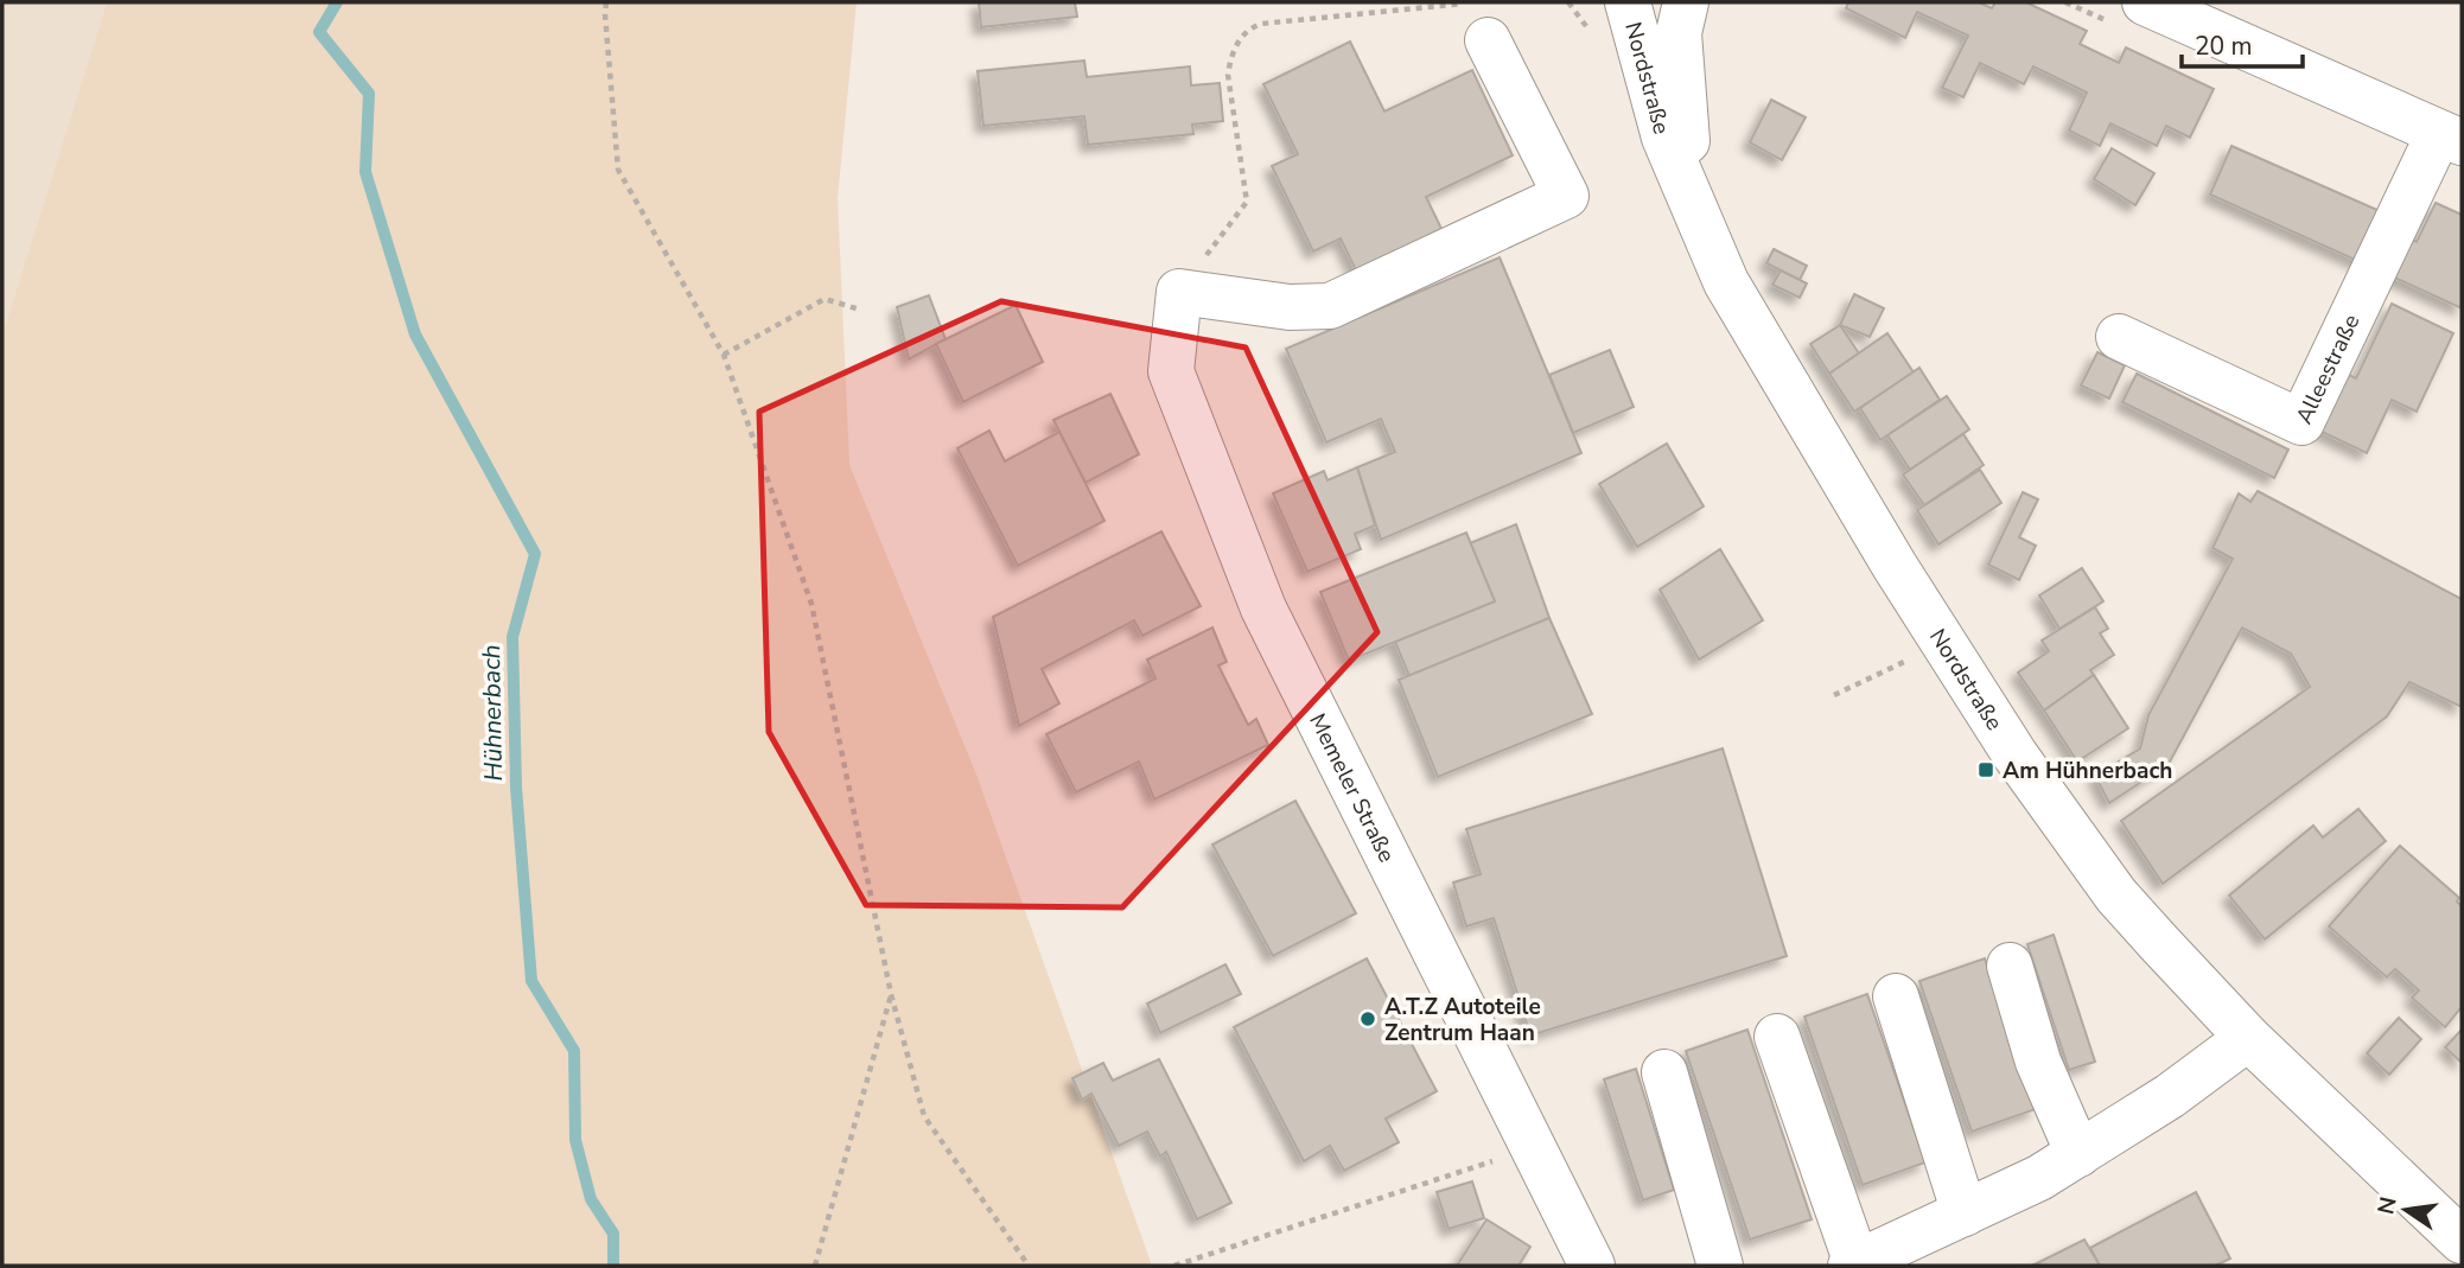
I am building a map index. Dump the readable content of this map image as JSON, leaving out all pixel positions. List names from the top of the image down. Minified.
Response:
{"streets":{"street":["Nordstraße","Alleestraße","Memeler Straße"]},"water":["Hühnerbach"],"places":{"transit":["Am Hühnerbach"],"other":["A.T.Z Autoteile Zentrum Haan"]},"scale_bar":"20 m","north":"left"}
